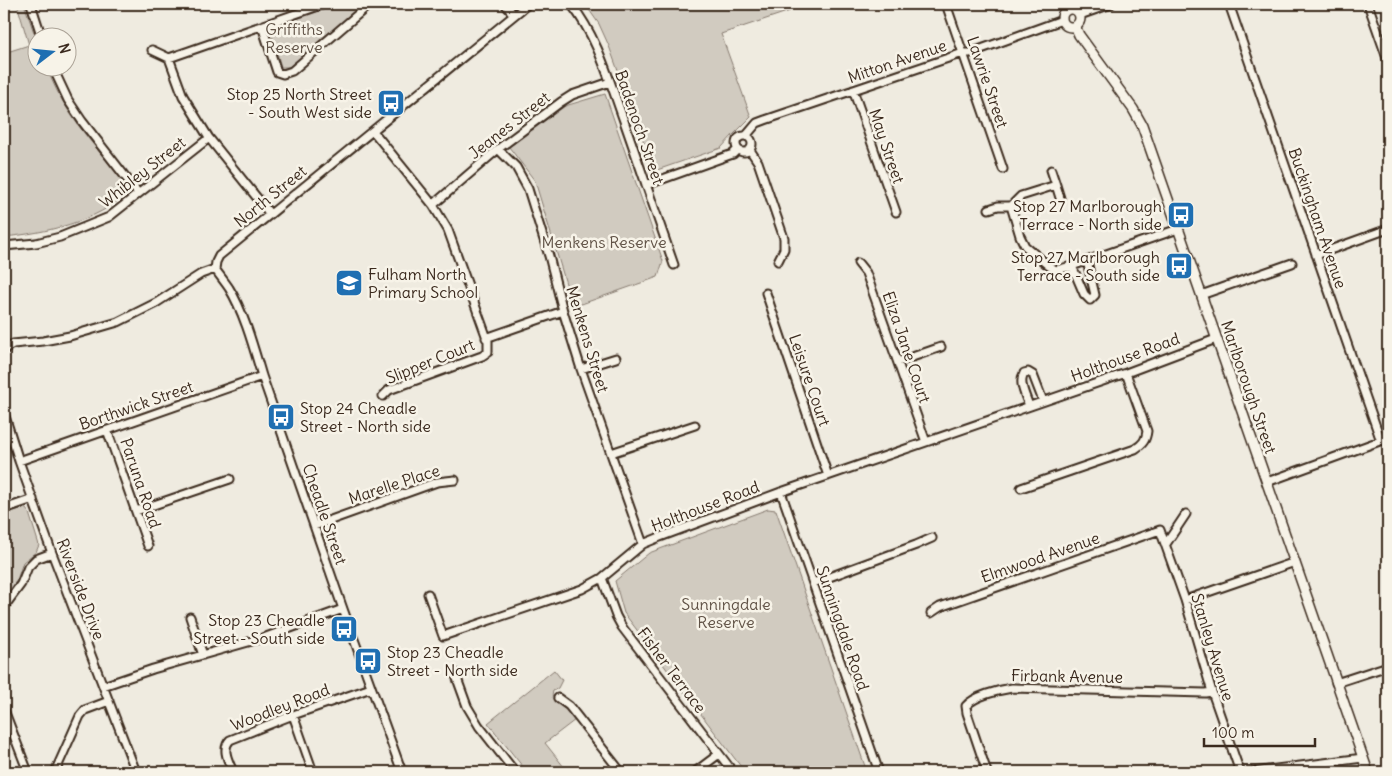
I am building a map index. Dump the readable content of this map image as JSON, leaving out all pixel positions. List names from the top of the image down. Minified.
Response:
{"streets":{"street":["Mitton Avenue","Lawrie Street","Jeanes Street","Badenoch Street","May Street","Whibley Street","North Street","Buckingham Avenue","Menkens Street","Eliza Jane Court","Holthouse Road","Slipper Court","Leisure Court","Marlborough Street","Borthwick Street","Paruna Road","Marelle Place","Cheadle Street","Elmwood Avenue","Riverside Drive","Sunningdale Road","Stanley Avenue","Fisher Terrace","Firbank Avenue","Woodley Road"]},"crossings":[["Mitton Avenue","Lawrie Street"],["Mitton Avenue","May Street"],["Mitton Avenue","Marlborough Street"],["Jeanes Street","Badenoch Street"],["Jeanes Street","Menkens Street"],["North Street","Cheadle Street"],["Menkens Street","Holthouse Road"],["Eliza Jane Court","Holthouse Road"],["Holthouse Road","Leisure Court"],["Holthouse Road","Marlborough Street"],["Holthouse Road","Sunningdale Road"],["Holthouse Road","Fisher Terrace"],["Borthwick Street","Paruna Road"],["Borthwick Street","Cheadle Street"],["Borthwick Street","Riverside Drive"],["Marelle Place","Cheadle Street"],["Cheadle Street","Woodley Road"],["Elmwood Avenue","Stanley Avenue"],["Stanley Avenue","Firbank Avenue"]],"parks":["Griffiths Reserve","Menkens Reserve","Sunningdale Reserve"],"places":{"bus stop":["Stop 25 North Street - South West side","Stop 27 Marlborough Terrace - North side","Stop 27 Marlborough Terrace - South side","Stop 24 Cheadle Street - North side","Stop 23 Cheadle Street - South side","Stop 23 Cheadle Street - North side"],"school or university":["Fulham North Primary School"]},"scale_bar":"100 m","north":"right"}
